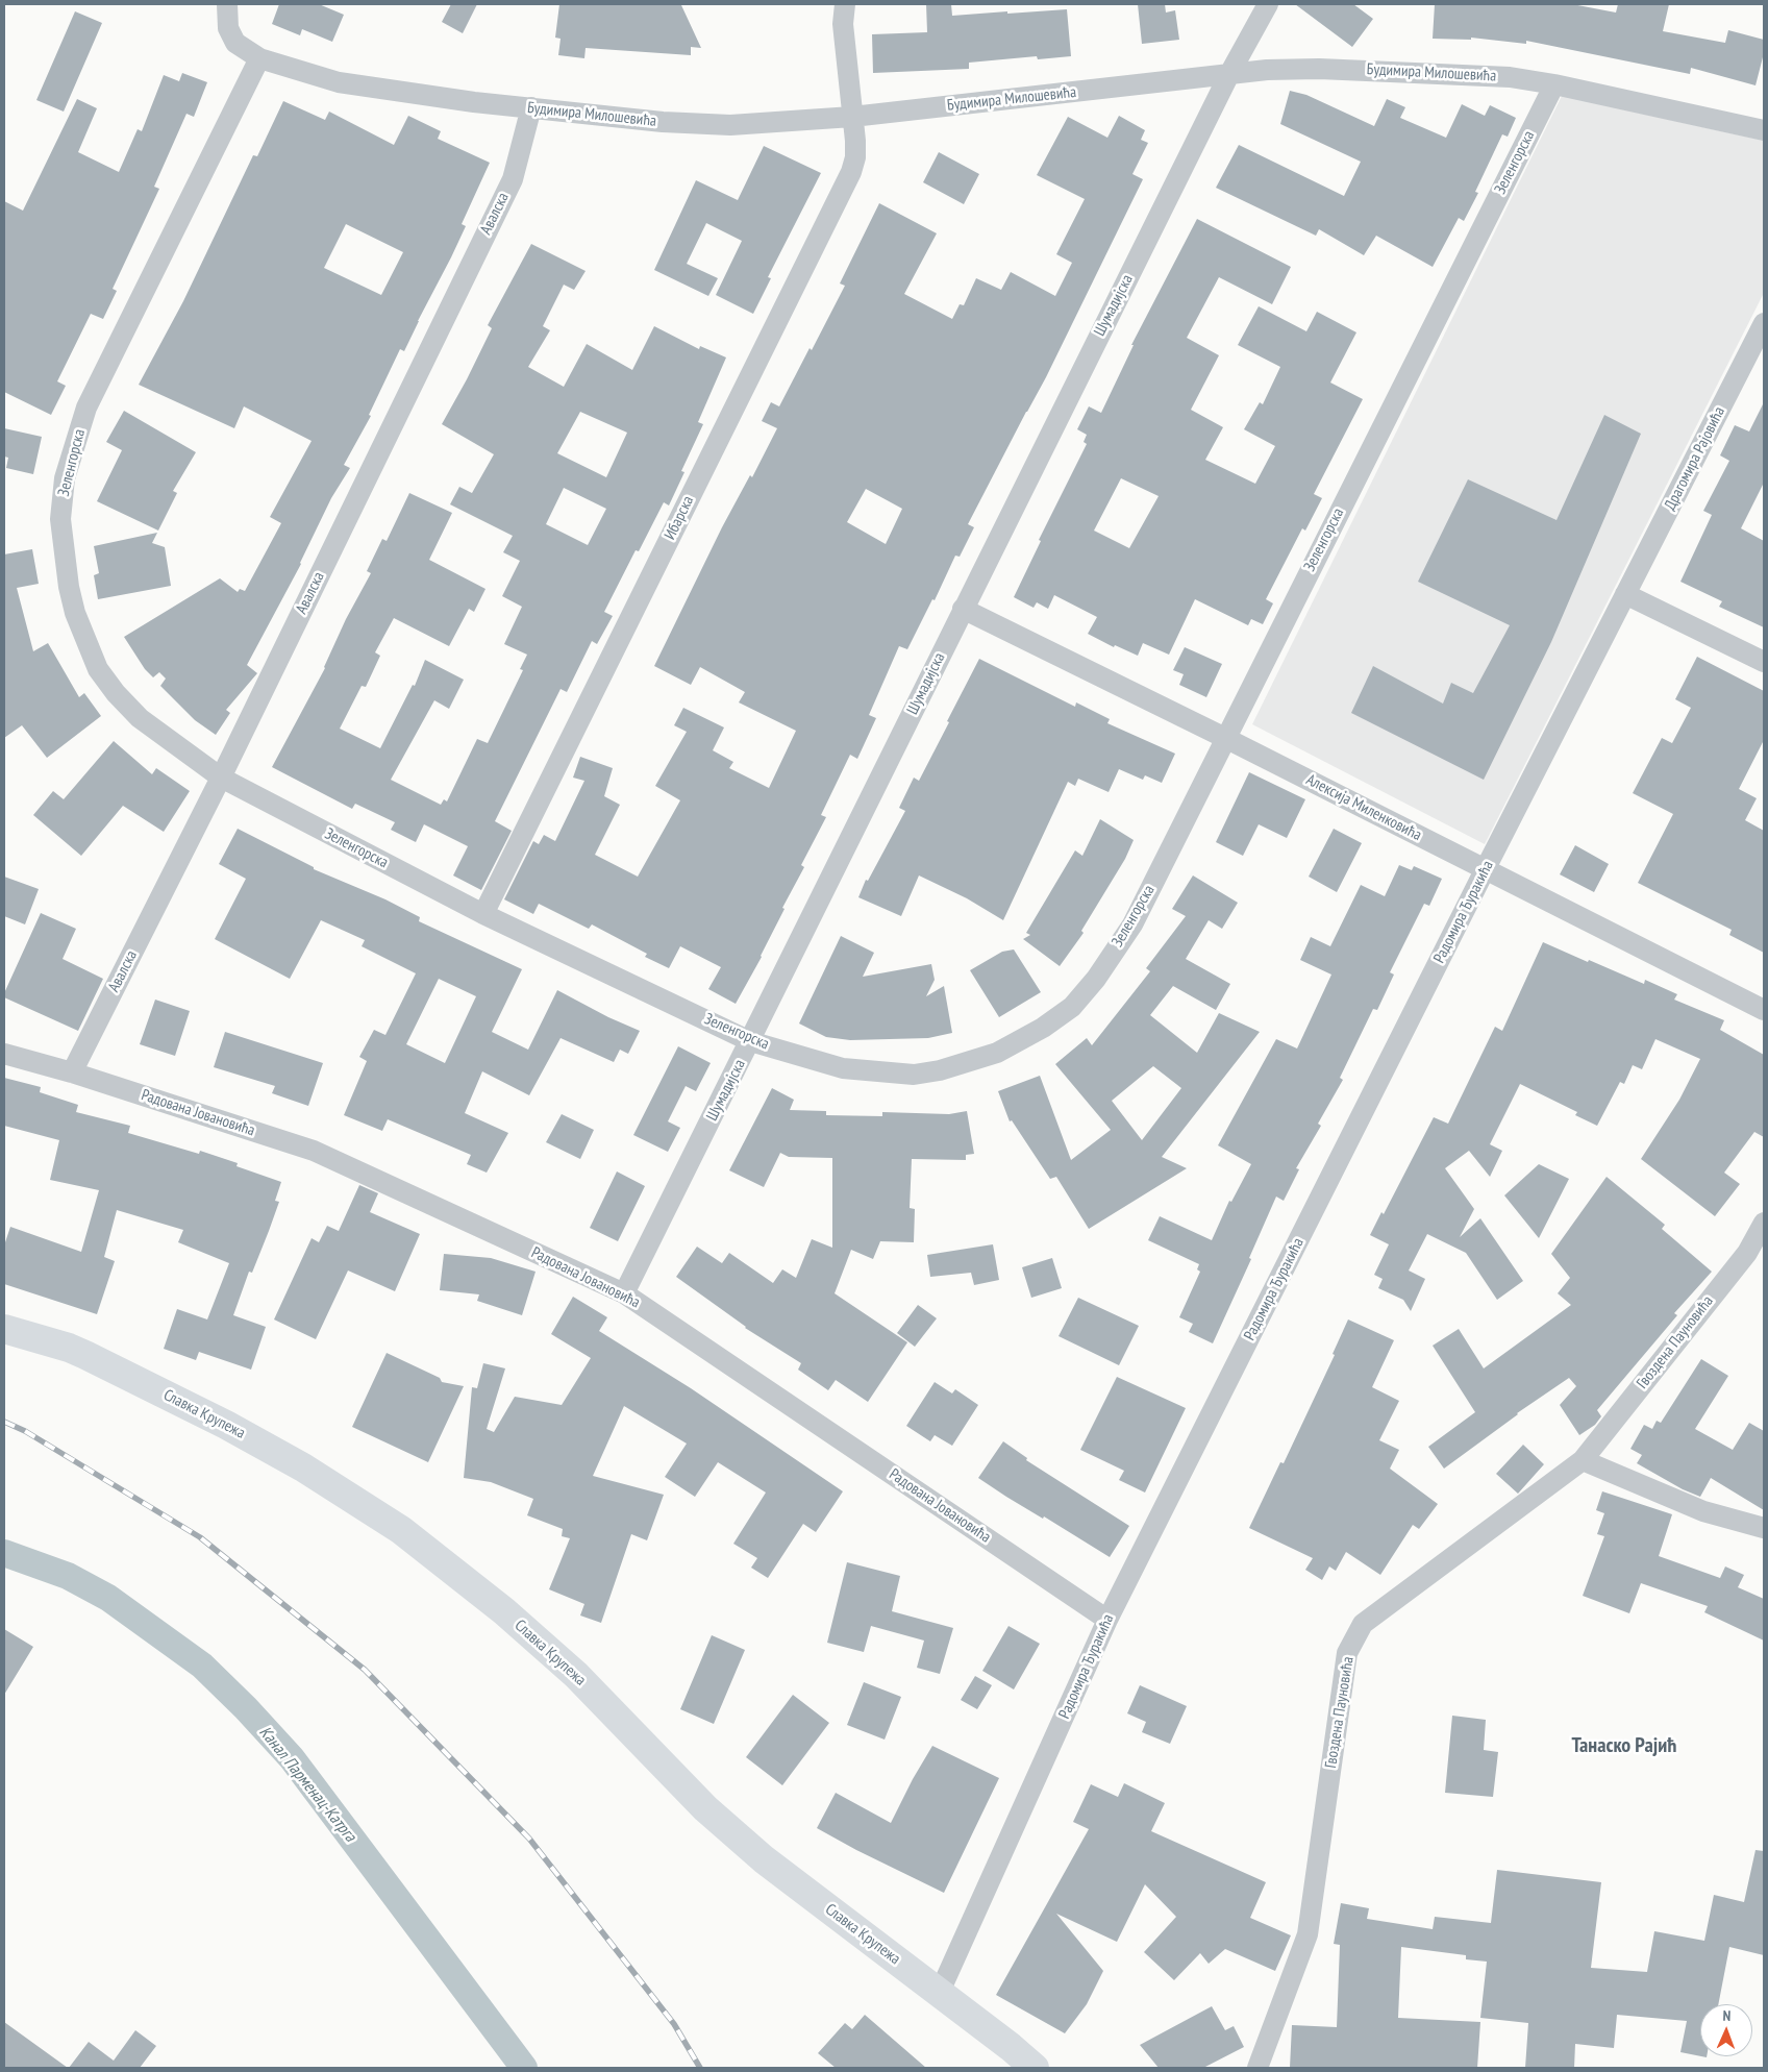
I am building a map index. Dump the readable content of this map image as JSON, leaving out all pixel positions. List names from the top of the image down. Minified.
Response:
{"streets":{"main road":["Славка Крупежа"],"street":["Будимира Милошевића","Зеленгорска","Авалска","Шумадијска","Драгомира Рајовића","Ибарска","Алексија Миленковића","Радомира Ђуракића","Радована Јовановића","Гвоздена Пауновића"]},"crossings":[["Будимира Милошевића","Зеленгорска"],["Будимира Милошевића","Авалска"],["Будимира Милошевића","Шумадијска"],["Будимира Милошевића","Ибарска"],["Зеленгорска","Авалска"],["Зеленгорска","Шумадијска"],["Зеленгорска","Ибарска"],["Зеленгорска","Алексија Миленковића"],["Авалска","Радована Јовановића"],["Шумадијска","Алексија Миленковића"],["Шумадијска","Радована Јовановића"],["Драгомира Рајовића","Радомира Ђуракића"],["Алексија Миленковића","Радомира Ђуракића"],["Радомира Ђуракића","Радована Јовановића"],["Радомира Ђуракића","Славка Крупежа"]],"districts":["Танаско Рајић"],"water":["Канал Парменац-Катрга"],"north":"top"}
